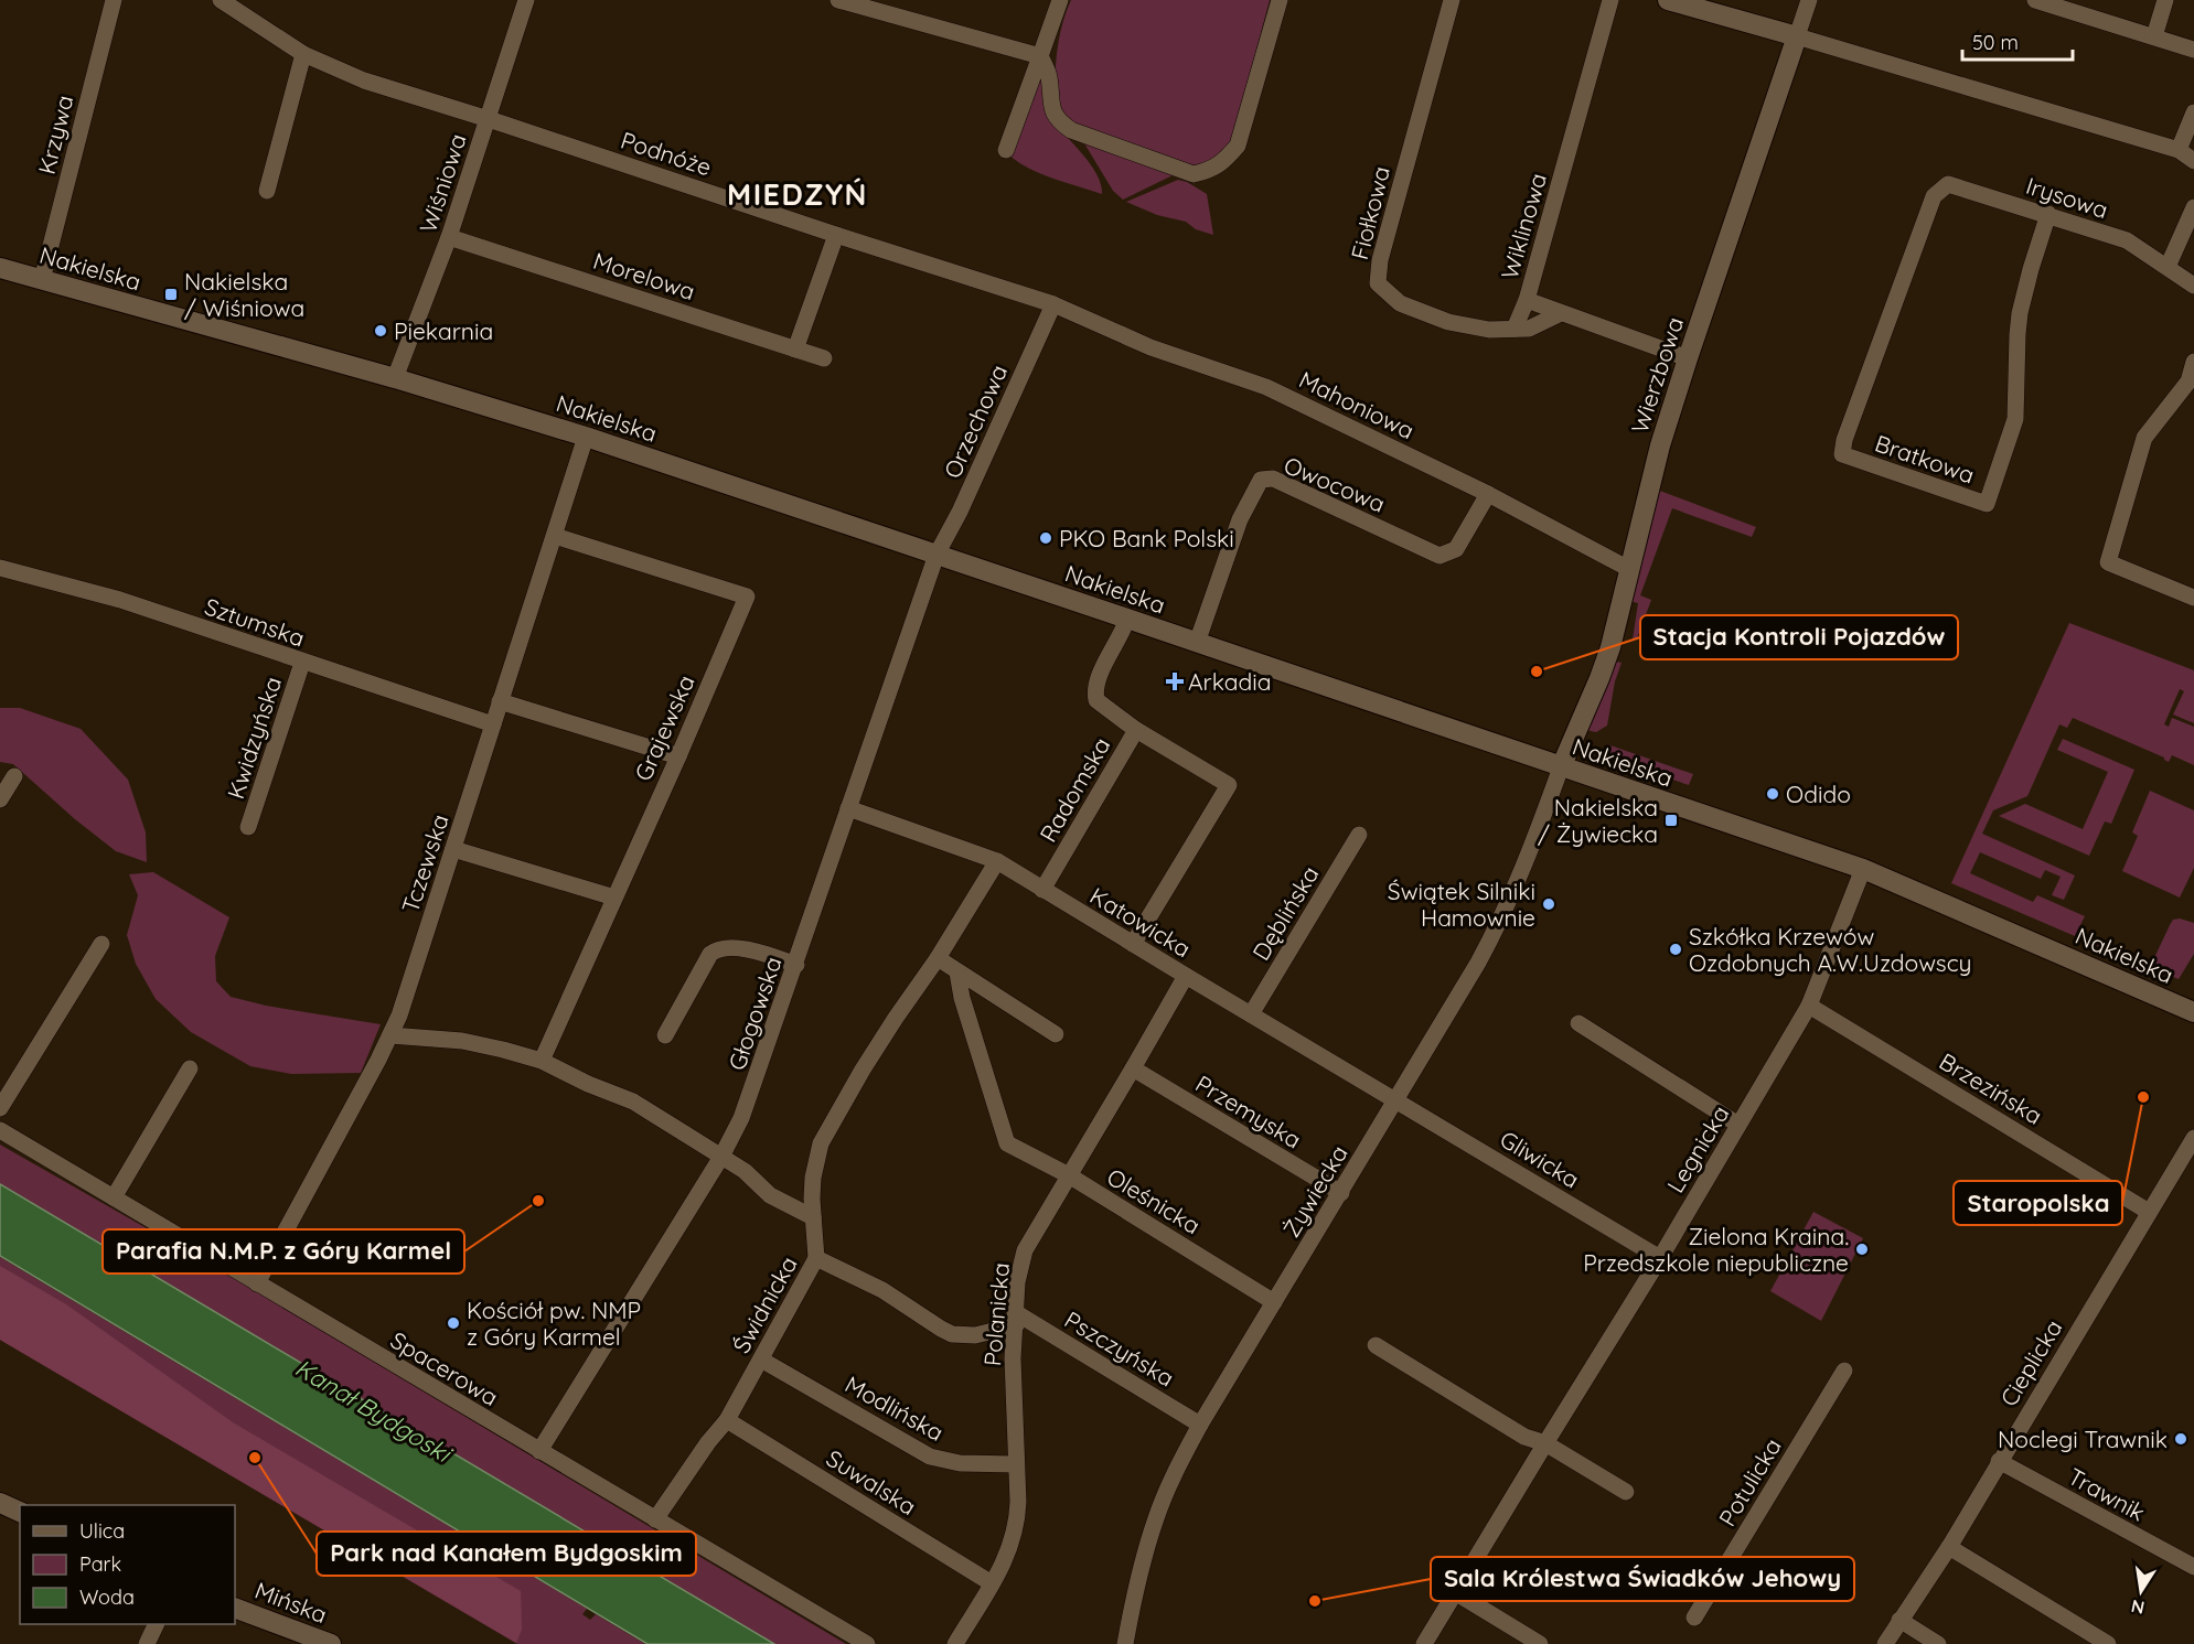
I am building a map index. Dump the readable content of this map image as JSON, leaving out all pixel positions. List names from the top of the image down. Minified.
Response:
{"streets":{"main road":["Nakielska","Wierzbowa","Mińska"],"street":["Krzywa","Podnóże","Wiśniowa","Irysowa","Fiołkowa","Wiklinowa","Morelowa","Mahoniowa","Orzechowa","Bratkowa","Owocowa","Sztumska","Grajewska","Kwidzyńska","Radomska","Tczewska","Dęblińska","Katowicka","Głogowska","Brzezińska","Przemyska","Legnicka","Gliwicka","Żywiecka","Oleśnicka","Świdnicka","Polanicka","Pszczyńska","Cieplicka","Spacerowa","Modlińska","Suwalska","Potulicka","Trawnik"]},"crossings":[["Krzywa","Nakielska"],["Podnóże","Wiśniowa"],["Podnóże","Mahoniowa"],["Podnóże","Orzechowa"],["Wiśniowa","Nakielska"],["Wiśniowa","Morelowa"],["Irysowa","Bratkowa"],["Fiołkowa","Wiklinowa"],["Wiklinowa","Wierzbowa"],["Nakielska","Wierzbowa"],["Nakielska","Orzechowa"],["Nakielska","Owocowa"],["Nakielska","Radomska"],["Nakielska","Tczewska"],["Nakielska","Głogowska"],["Nakielska","Legnicka"],["Nakielska","Żywiecka"],["Wierzbowa","Mahoniowa"],["Wierzbowa","Żywiecka"],["Mahoniowa","Orzechowa"],["Mahoniowa","Owocowa"],["Orzechowa","Głogowska"],["Sztumska","Kwidzyńska"],["Sztumska","Tczewska"],["Grajewska","Tczewska"],["Radomska","Katowicka"],["Tczewska","Spacerowa"],["Dęblińska","Katowicka"],["Katowicka","Głogowska"],["Katowicka","Gliwicka"],["Katowicka","Żywiecka"],["Katowicka","Świdnicka"],["Katowicka","Polanicka"],["Głogowska","Spacerowa"],["Brzezińska","Legnicka"],["Brzezińska","Cieplicka"],["Przemyska","Żywiecka"],["Przemyska","Polanicka"],["Legnicka","Gliwicka"],["Gliwicka","Żywiecka"],["Żywiecka","Oleśnicka"],["Żywiecka","Pszczyńska"],["Oleśnicka","Polanicka"],["Świdnicka","Spacerowa"],["Świdnicka","Modlińska"],["Świdnicka","Suwalska"],["Polanicka","Pszczyńska"],["Polanicka","Modlińska"],["Polanicka","Suwalska"],["Cieplicka","Trawnik"]],"districts":["MIEDZYŃ"],"water":["Kanał Bydgoski"],"places":{"transit":["Nakielska / Wiśniowa","Nakielska / Żywiecka"],"other":["Piekarnia","PKO Bank Polski","Stacja Kontroli Pojazdów","Odido","Świątek Silniki Hamownie","Szkółka Krzewów Ozdobnych A.W.Uzdowscy","Staropolska","Parafia N.M.P. z Góry Karmel","Zielona Kraina. Przedszkole niepubliczne","Kościół pw. NMP z Góry Karmel","Noclegi Trawnik","Park nad Kanałem Bydgoskim","Sala Królestwa Świadków Jehowy"],"health":["Arkadia"]},"legend":["Ulica","Park","Woda"],"scale_bar":"50 m","north":"bottom"}
